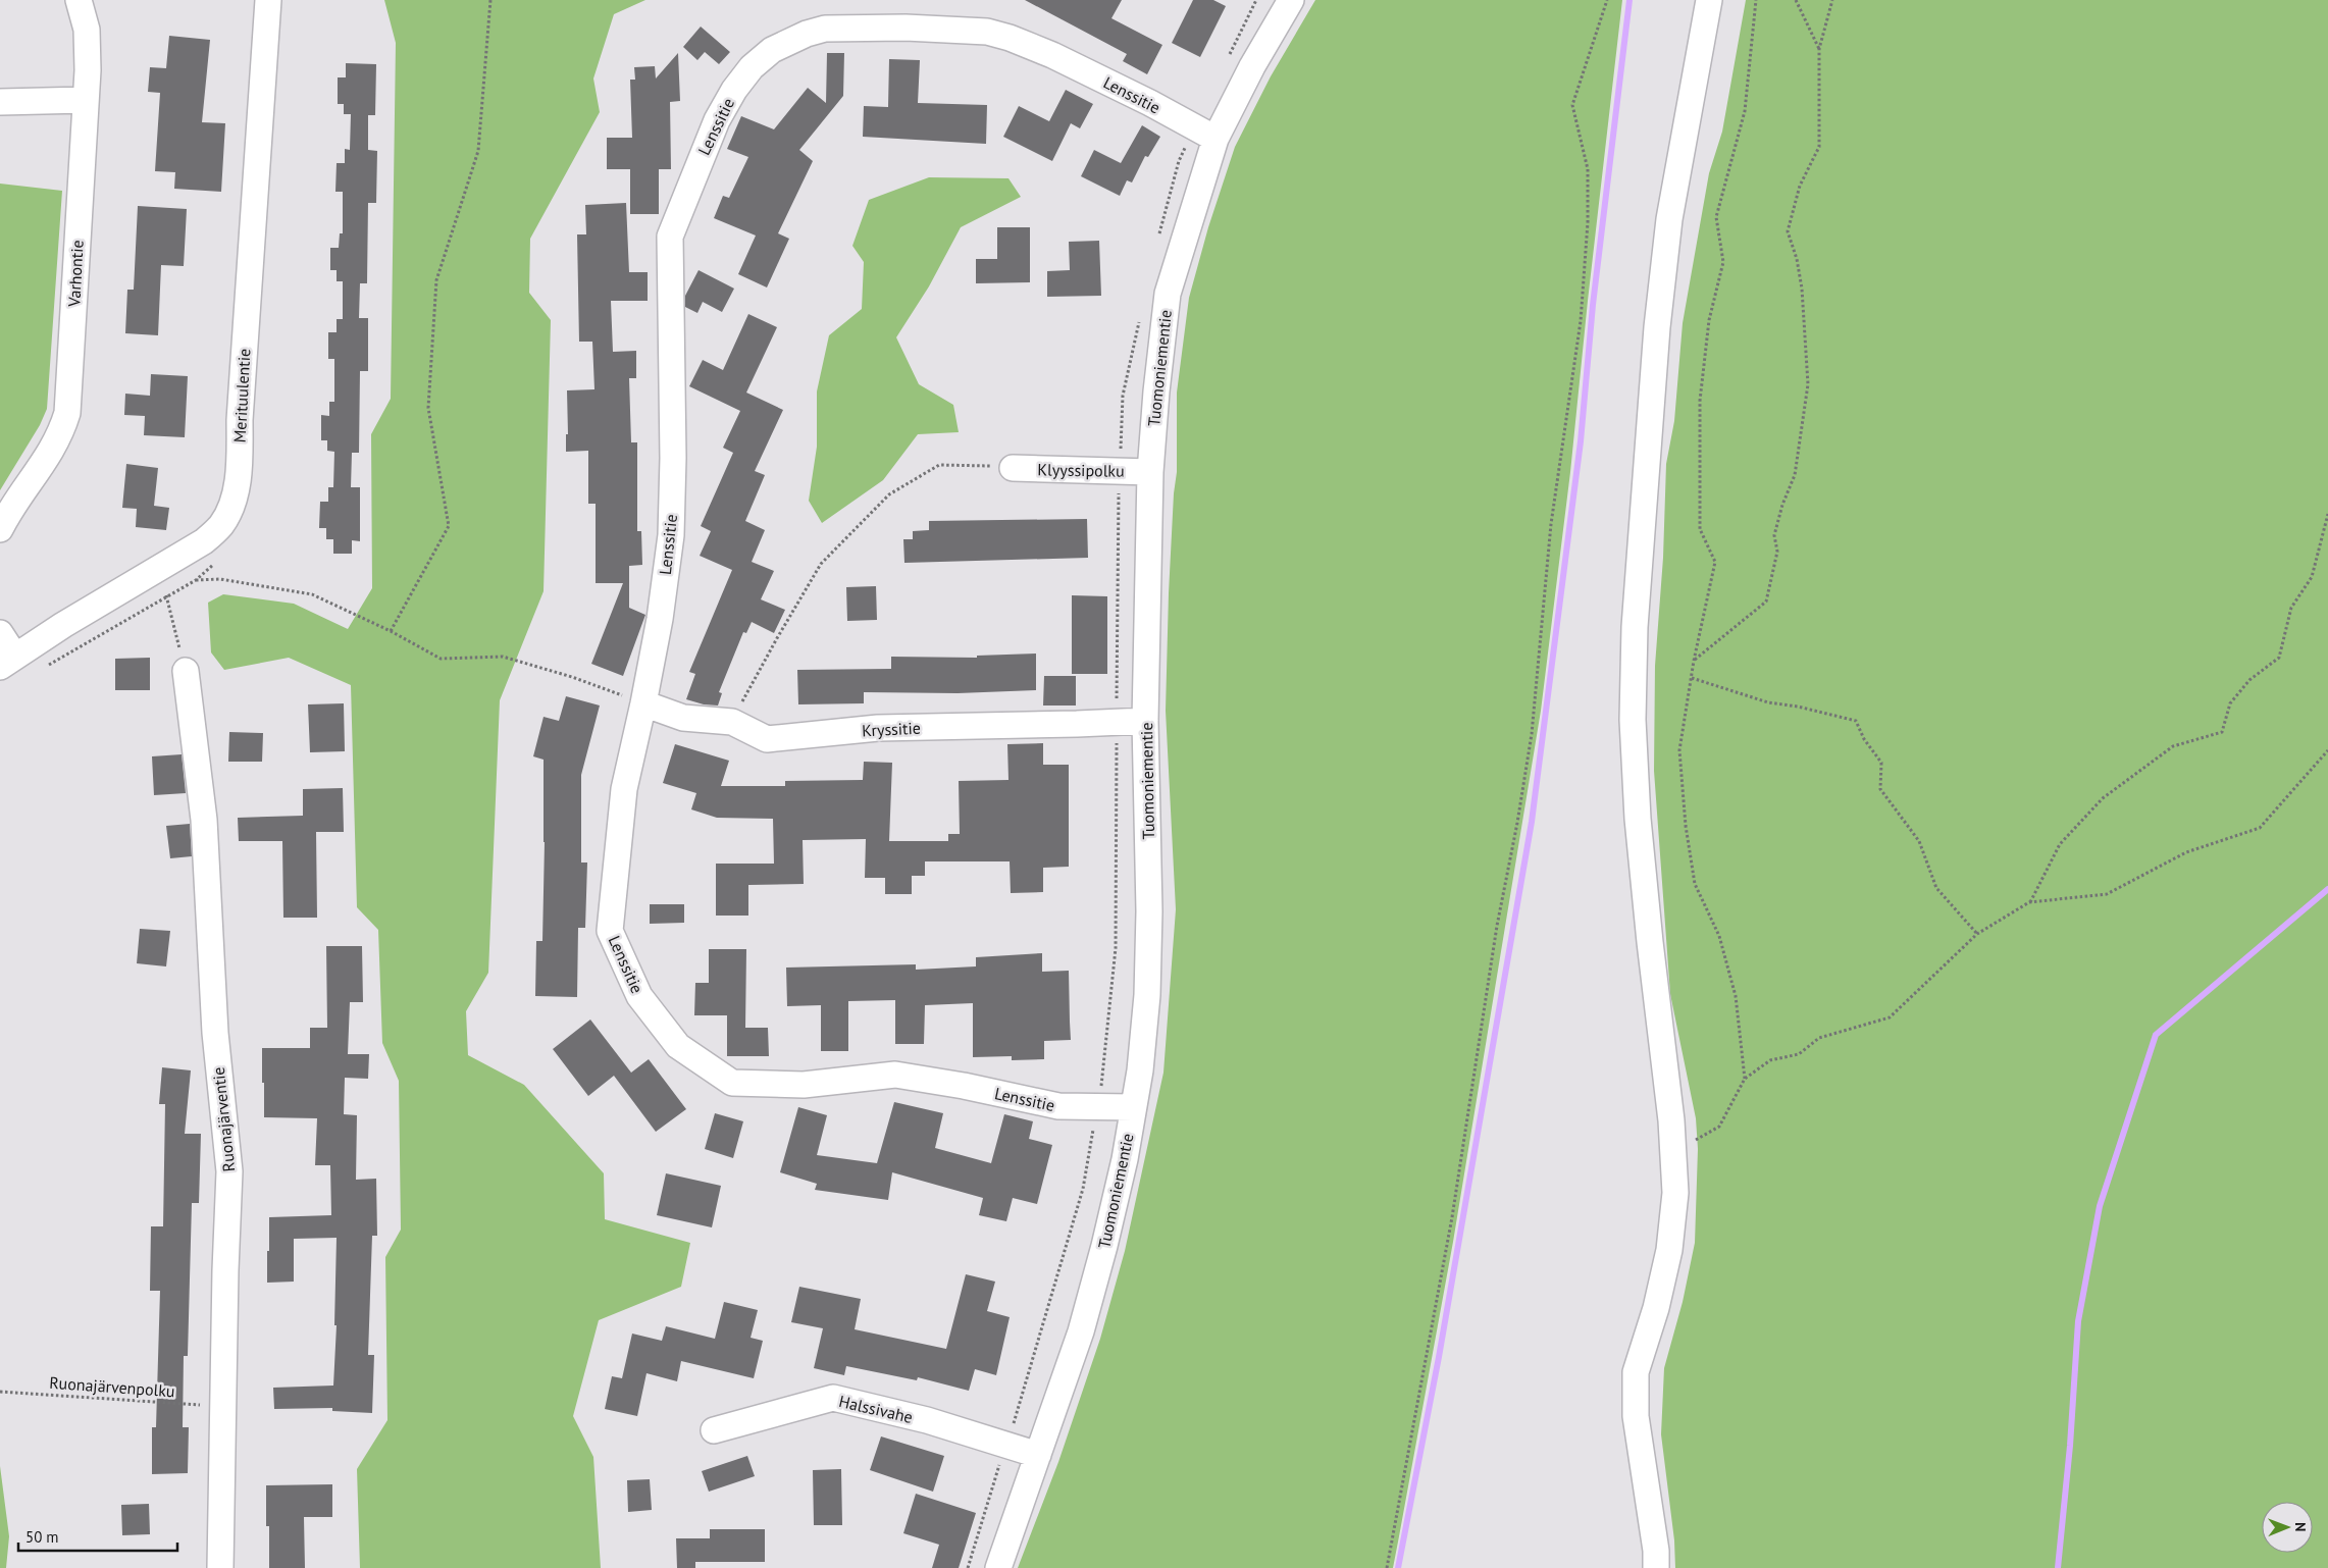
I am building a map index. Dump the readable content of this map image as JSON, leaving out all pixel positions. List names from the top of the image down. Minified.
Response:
{"streets":{"street":["Lenssitie","Varhontie","Tuomoniementie","Merituulentie","Klyyssipolku","Kryssitie","Ruonajärventie","Halssivahe"],"path":["Ruonajärvenpolku"]},"crossings":[["Lenssitie","Tuomoniementie"],["Lenssitie","Kryssitie"],["Tuomoniementie","Klyyssipolku"],["Tuomoniementie","Kryssitie"],["Tuomoniementie","Halssivahe"],["Ruonajärventie","Ruonajärvenpolku"]],"scale_bar":"50 m","north":"right"}
